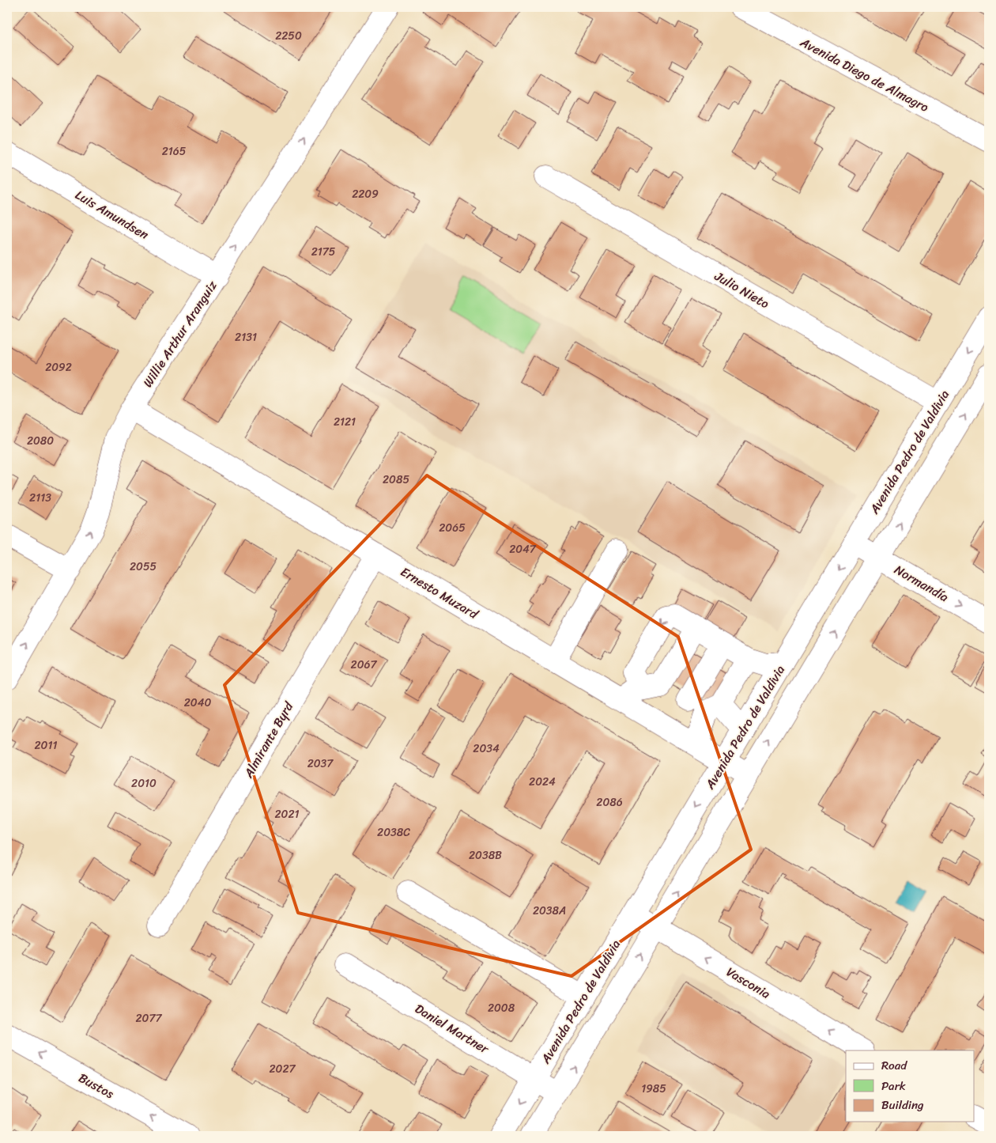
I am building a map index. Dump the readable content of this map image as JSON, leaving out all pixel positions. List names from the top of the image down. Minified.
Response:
{"streets":{"street":["Avenida Diego de Almagro","Luis Amundsen","Julio Nieto","Willie Arthur Aranguiz","Avenida Pedro de Valdivia","Normandía","Ernesto Muzard","Almirante Byrd","Vasconia","Daniel Martner","Bustos"]},"crossings":[["Luis Amundsen","Willie Arthur Aranguiz"],["Julio Nieto","Avenida Pedro de Valdivia"],["Willie Arthur Aranguiz","Ernesto Muzard"],["Avenida Pedro de Valdivia","Normandía"],["Avenida Pedro de Valdivia","Ernesto Muzard"],["Avenida Pedro de Valdivia","Vasconia"],["Avenida Pedro de Valdivia","Daniel Martner"],["Ernesto Muzard","Almirante Byrd"]],"one_way":["Willie Arthur Aranguiz","Normandía","Vasconia","Bustos"],"house_numbers":["2250","2165","2209","2175","2131","2092","2121","2080","2085","2113","2065","2047","2055","2067","2040","2011","2034","2037","2024","2010","2086","2021","2038C","2038B","2038A","2008","2077","2027","1985"],"legend":["Road","Park","Building"]}
